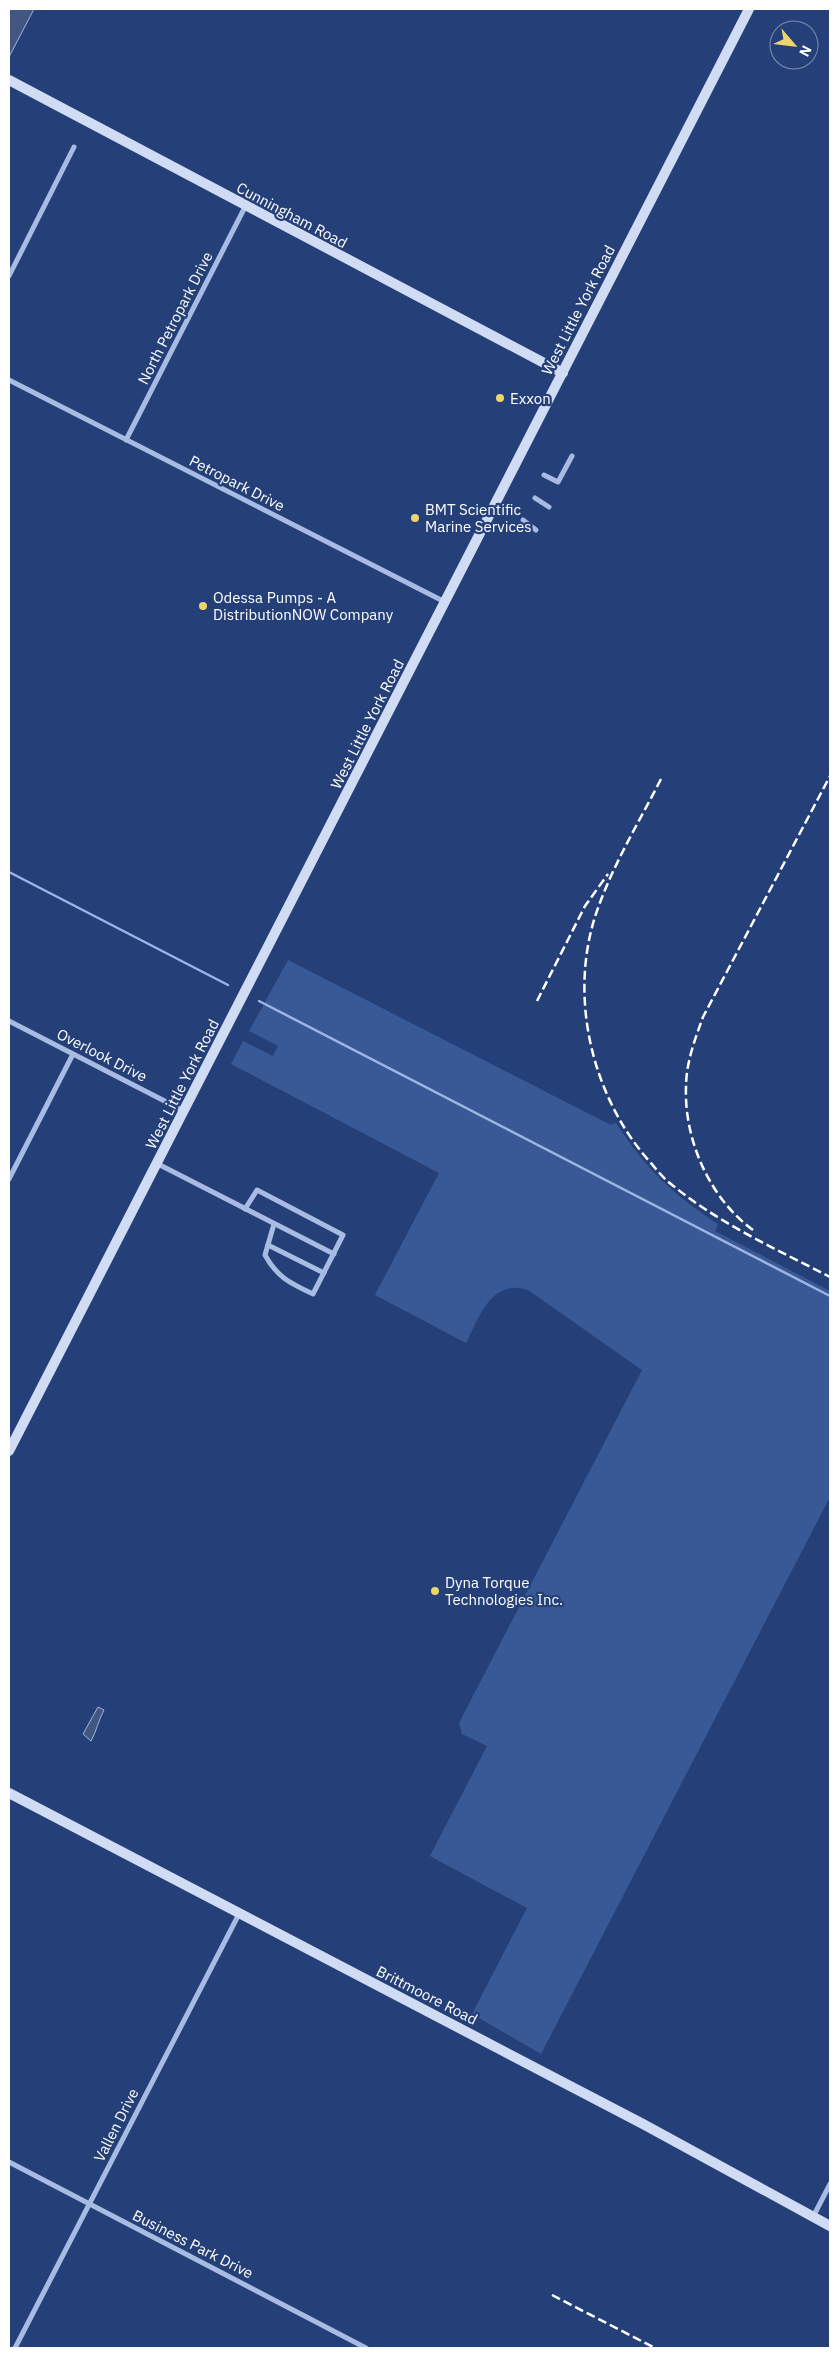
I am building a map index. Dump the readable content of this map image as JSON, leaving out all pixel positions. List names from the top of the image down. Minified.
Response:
{"streets":{"main road":["Cunningham Road","West Little York Road","Brittmoore Road"],"street":["North Petropark Drive","Petropark Drive","Overlook Drive","Vallen Drive","Business Park Drive"]},"crossings":[["Cunningham Road","West Little York Road"],["Cunningham Road","North Petropark Drive"],["West Little York Road","Petropark Drive"],["West Little York Road","Overlook Drive"],["North Petropark Drive","Petropark Drive"],["Brittmoore Road","Vallen Drive"],["Vallen Drive","Business Park Drive"]],"places":["Exxon","BMT Scientific Marine Services","Odessa Pumps - A DistributionNOW Company","Dyna Torque Technologies Inc."],"north":"bottom right"}
